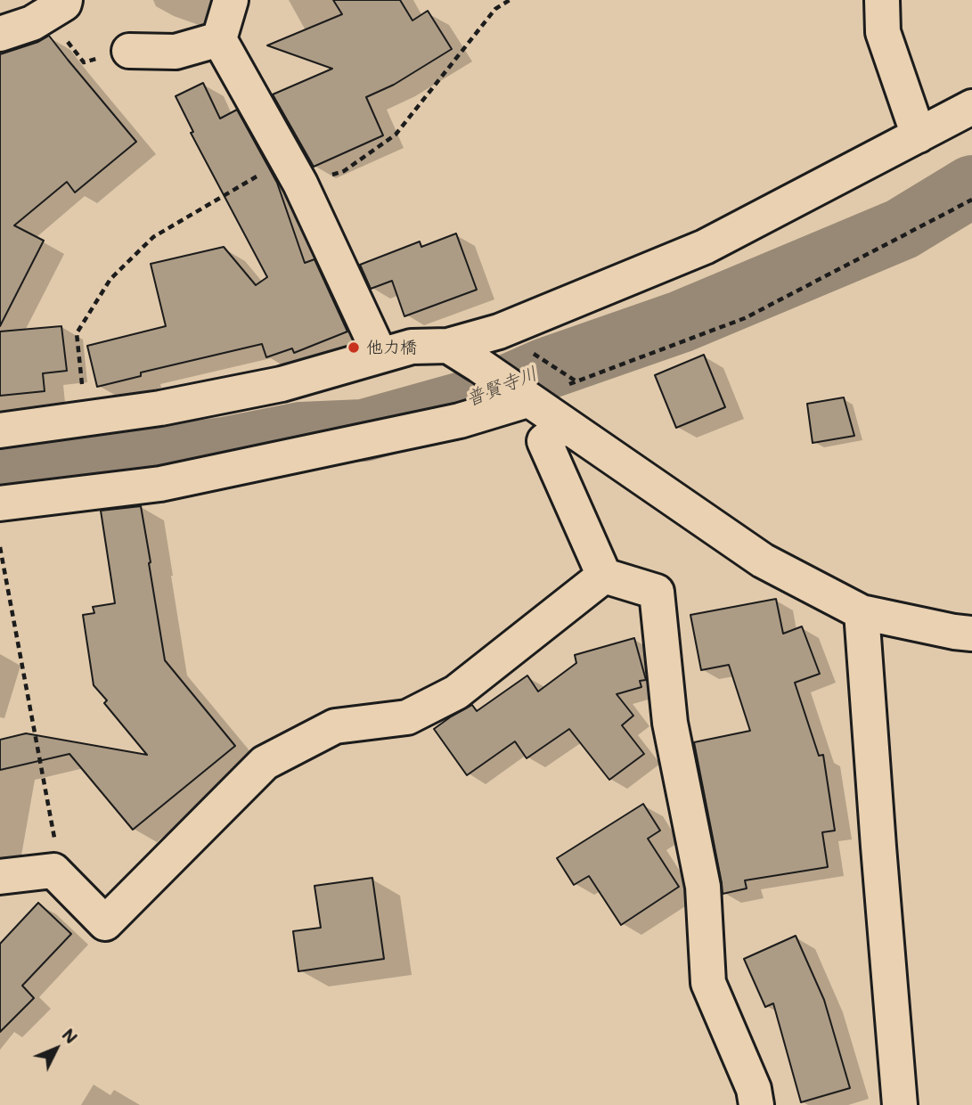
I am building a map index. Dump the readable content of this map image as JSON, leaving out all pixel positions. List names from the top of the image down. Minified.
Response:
{"water":["普賢寺川"],"places":["他力橋"],"north":"top right"}
